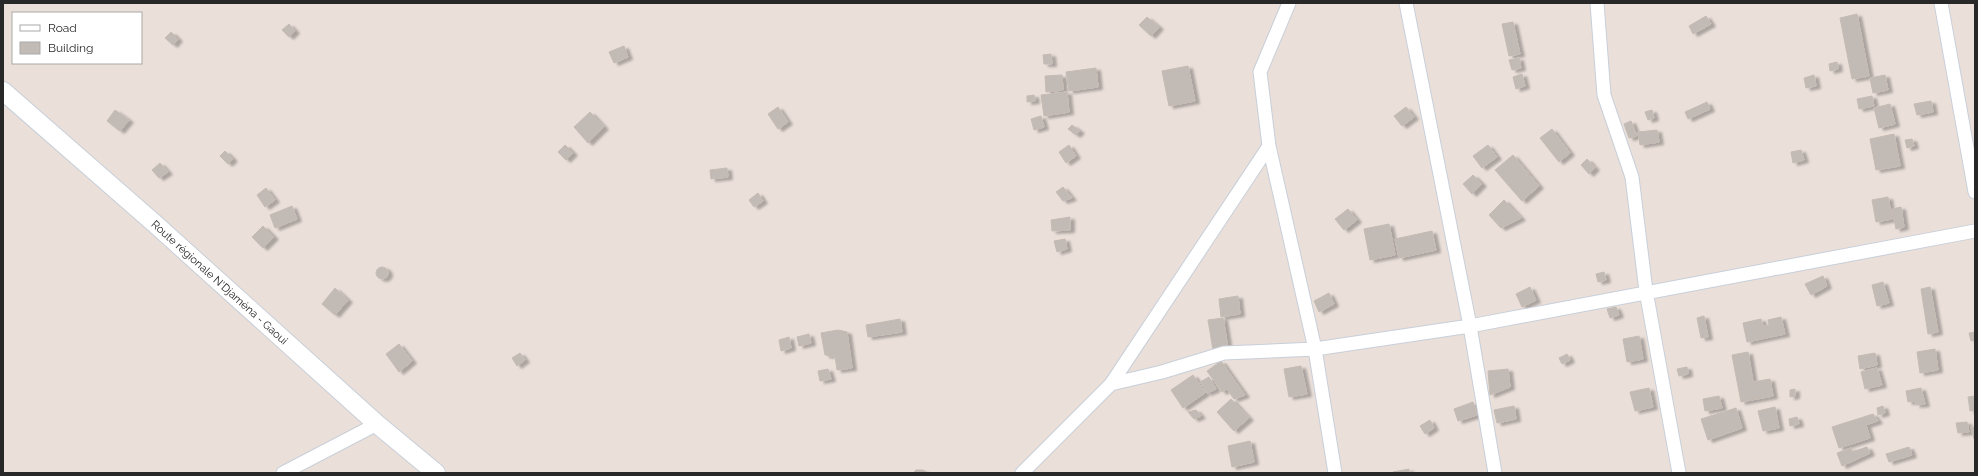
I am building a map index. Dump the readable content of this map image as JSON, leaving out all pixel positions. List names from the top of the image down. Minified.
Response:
{"streets":{"street":["Route régionale N'Djaména - Gaoui"]},"legend":["Road","Building"]}
